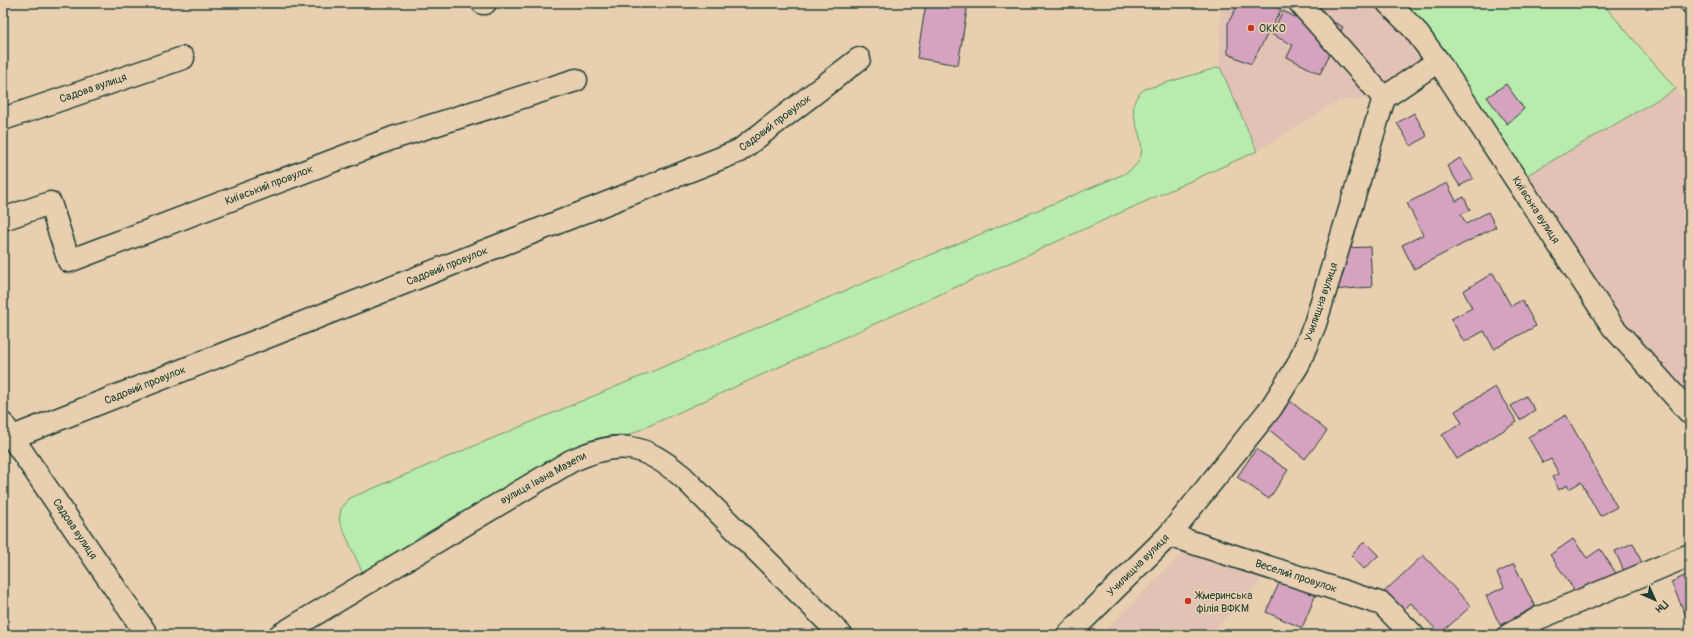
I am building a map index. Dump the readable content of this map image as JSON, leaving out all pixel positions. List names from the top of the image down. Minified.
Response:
{"streets":{"street":["Садова вулиця","Садовий провулок","Київський провулок","Київська вулиця","Училищна вулиця","вулиця Івана Мазепи","Веселий провулок"]},"crossings":[["Садова вулиця","Садовий провулок"],["Училищна вулиця","Веселий провулок"]],"places":["ОККО","Жмеринська філія ВФКМ"],"north":"bottom right"}
